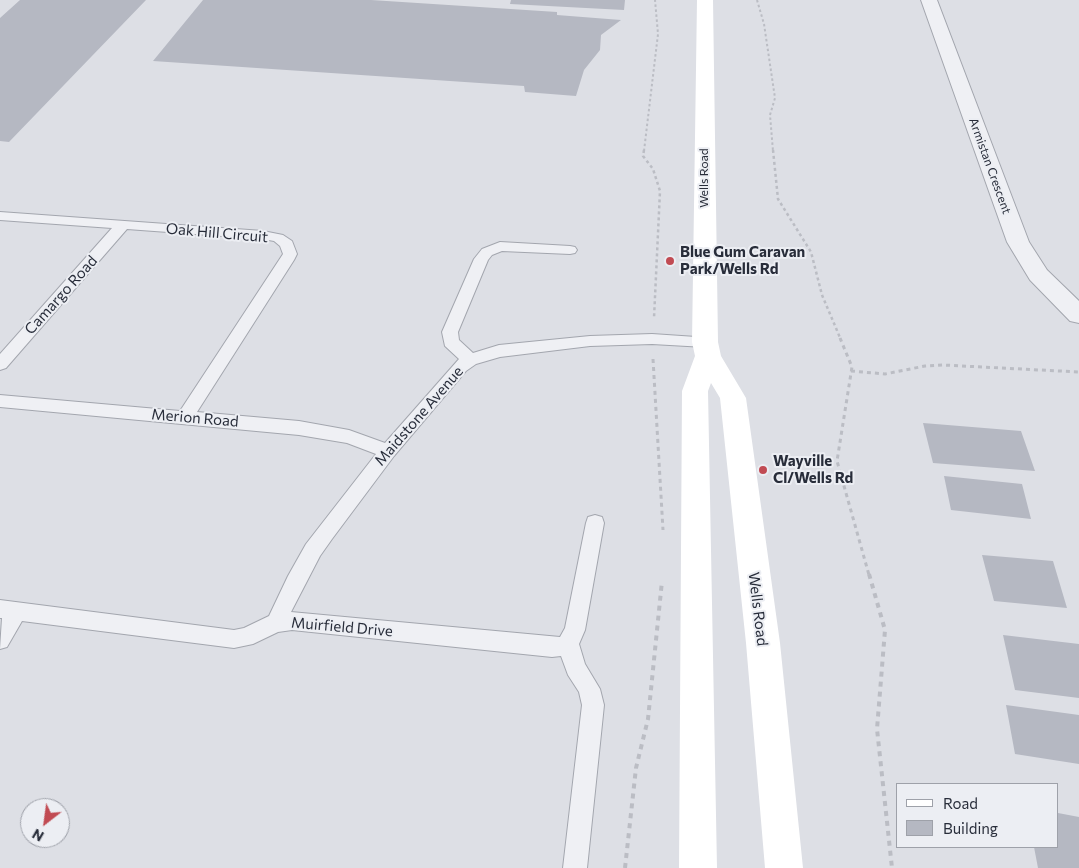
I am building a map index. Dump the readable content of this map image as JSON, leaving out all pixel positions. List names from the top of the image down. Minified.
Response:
{"streets":{"main road":["Wells Road"],"street":["Armistan Crescent"],"lane":["Oak Hill Circuit","Camargo Road","Maidstone Avenue","Merion Road","Muirfield Drive"]},"crossings":[["Wells Road","Maidstone Avenue"],["Oak Hill Circuit","Camargo Road"],["Oak Hill Circuit","Merion Road"],["Maidstone Avenue","Merion Road"],["Maidstone Avenue","Muirfield Drive"]],"places":["Blue Gum Caravan Park/Wells Rd","Wayville Cl/Wells Rd"],"legend":["Road","Building"],"north":"bottom left"}
